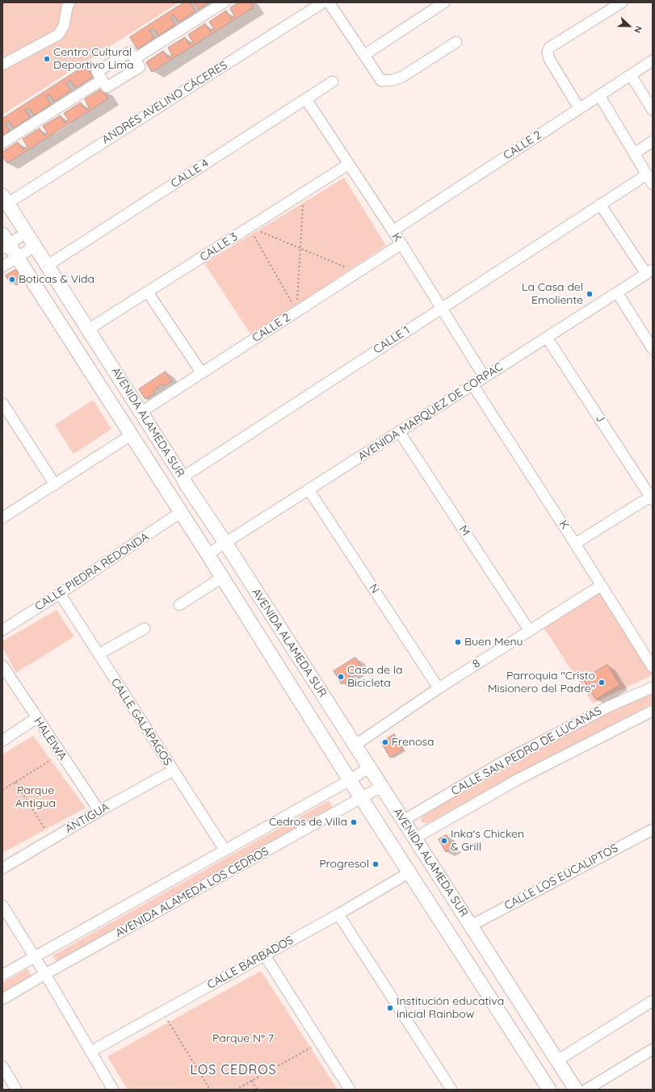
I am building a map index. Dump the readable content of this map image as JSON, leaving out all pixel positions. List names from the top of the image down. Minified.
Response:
{"streets":{"main road":["AVENIDA ALAMEDA SUR"],"street":["ANDRÉS AVELINO CÁCERES","CALLE 2","CALLE 4","K","CALLE 3","CALLE 1","AVENIDA MARQUEZ DE CORPAC","J","M","CALLE PIEDRA REDONDA","N","8","CALLE GALÁPAGOS","HALEIWA","CALLE SAN PEDRO DE LUCANAS","ANTIGUA","CALLE LOS EUCALIPTOS","AVENIDA ALAMEDA LOS CEDROS","CALLE BARBADOS"]},"crossings":[["ANDRÉS AVELINO CÁCERES","AVENIDA ALAMEDA SUR"],["CALLE 2","K"],["CALLE 2","AVENIDA ALAMEDA SUR"],["CALLE 4","K"],["CALLE 4","AVENIDA ALAMEDA SUR"],["K","CALLE 3"],["K","CALLE 1"],["K","AVENIDA MARQUEZ DE CORPAC"],["K","8"],["CALLE 3","AVENIDA ALAMEDA SUR"],["CALLE 1","AVENIDA ALAMEDA SUR"],["AVENIDA MARQUEZ DE CORPAC","J"],["AVENIDA MARQUEZ DE CORPAC","AVENIDA ALAMEDA SUR"],["AVENIDA MARQUEZ DE CORPAC","M"],["AVENIDA MARQUEZ DE CORPAC","N"],["AVENIDA ALAMEDA SUR","CALLE PIEDRA REDONDA"],["AVENIDA ALAMEDA SUR","8"],["AVENIDA ALAMEDA SUR","CALLE SAN PEDRO DE LUCANAS"],["AVENIDA ALAMEDA SUR","CALLE LOS EUCALIPTOS"],["AVENIDA ALAMEDA SUR","AVENIDA ALAMEDA LOS CEDROS"],["AVENIDA ALAMEDA SUR","CALLE BARBADOS"],["M","8"],["CALLE PIEDRA REDONDA","CALLE GALÁPAGOS"],["N","8"],["CALLE GALÁPAGOS","ANTIGUA"],["CALLE GALÁPAGOS","AVENIDA ALAMEDA LOS CEDROS"],["HALEIWA","ANTIGUA"]],"districts":["LOS CEDROS"],"parks":["Parque Antigua","Parque N° 7"],"places":["Centro Cultural Deportivo Lima","Boticas & Vida","La Casa del Emoliente","Buen Menu","Casa de la Bicicleta","Parroquia \"Cristo Misionero del Padre\"","Frenosa","Cedros de Villa","Inka's Chicken & Grill","Progresol","Institución educativa inicial Rainbow"],"north":"right"}
